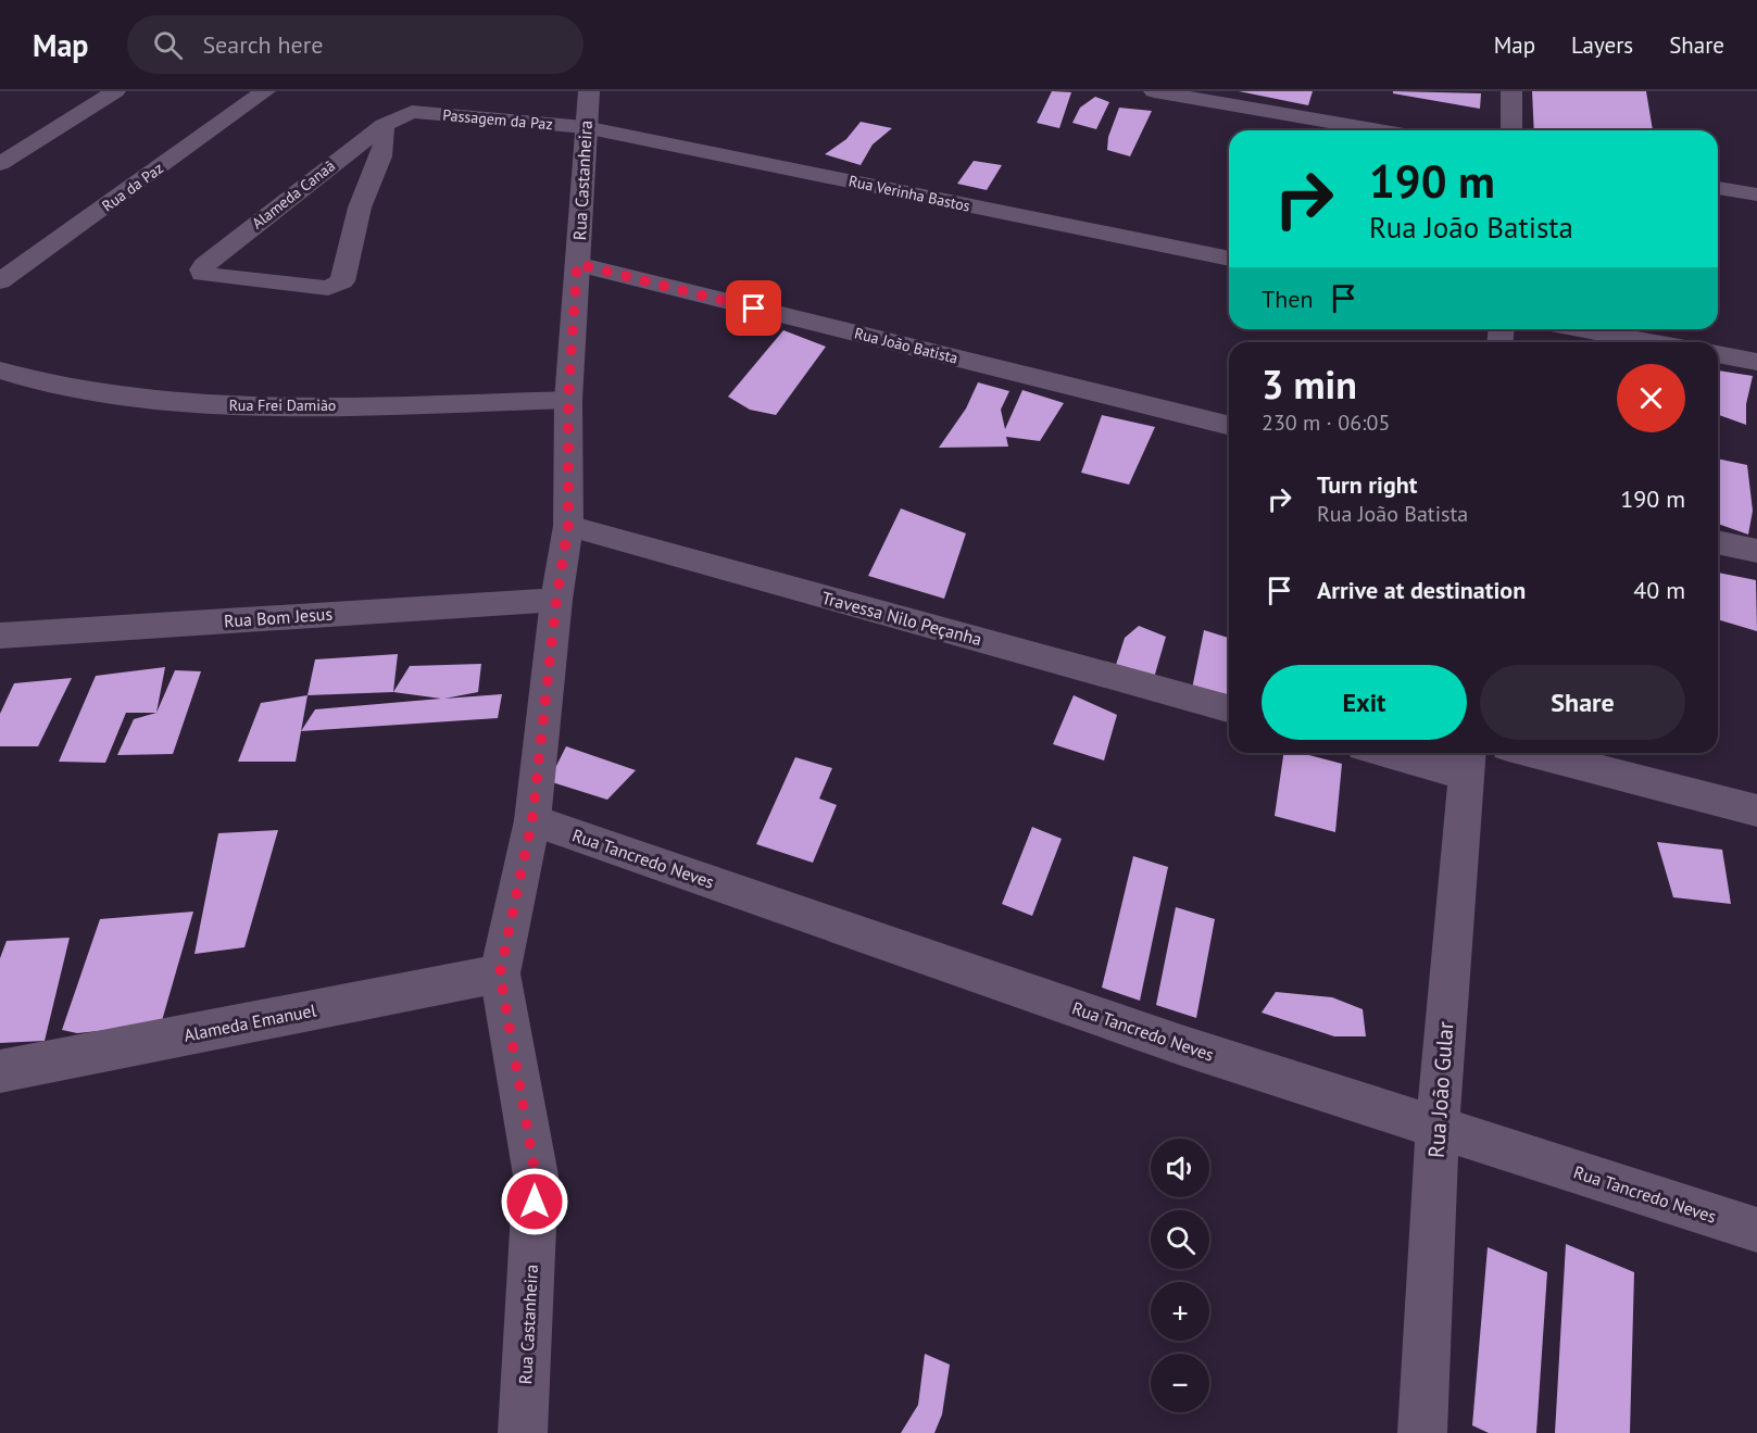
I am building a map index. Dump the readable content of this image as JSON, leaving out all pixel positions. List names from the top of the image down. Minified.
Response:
{"streets":{"street":["Passagem da Paz","Rua Castanheira","Rua da Paz","Rua Verinha Bastos","Alameda Canaã","Rua João Batista","Rua Frei Damião","Rua Bom Jesus","Travessa Nilo Peçanha","Rua Tancredo Neves","Alameda Emanuel","Rua João Gular"]},"crossings":[["Passagem da Paz","Rua Castanheira"],["Passagem da Paz","Rua Verinha Bastos"],["Passagem da Paz","Alameda Canaã"],["Rua Castanheira","Rua Verinha Bastos"],["Rua Castanheira","Rua João Batista"],["Rua Castanheira","Rua Frei Damião"],["Rua Castanheira","Rua Bom Jesus"],["Rua Castanheira","Travessa Nilo Peçanha"],["Rua Castanheira","Rua Tancredo Neves"],["Rua Castanheira","Alameda Emanuel"],["Rua Tancredo Neves","Rua João Gular"]],"page":{"header":"Map","search":"Search here","nav":["Map","Layers","Share"],"turn":["190 m","Rua João Batista"],"then":"Then","heading":["3 min","230 m · 06:05"],"list":[{"name":"Turn right","note":"Rua João Batista","value":"190 m"},{"name":"Arrive at destination","value":"40 m"}],"buttons":["Exit","Share"],"map_buttons":["+","−"]}}
